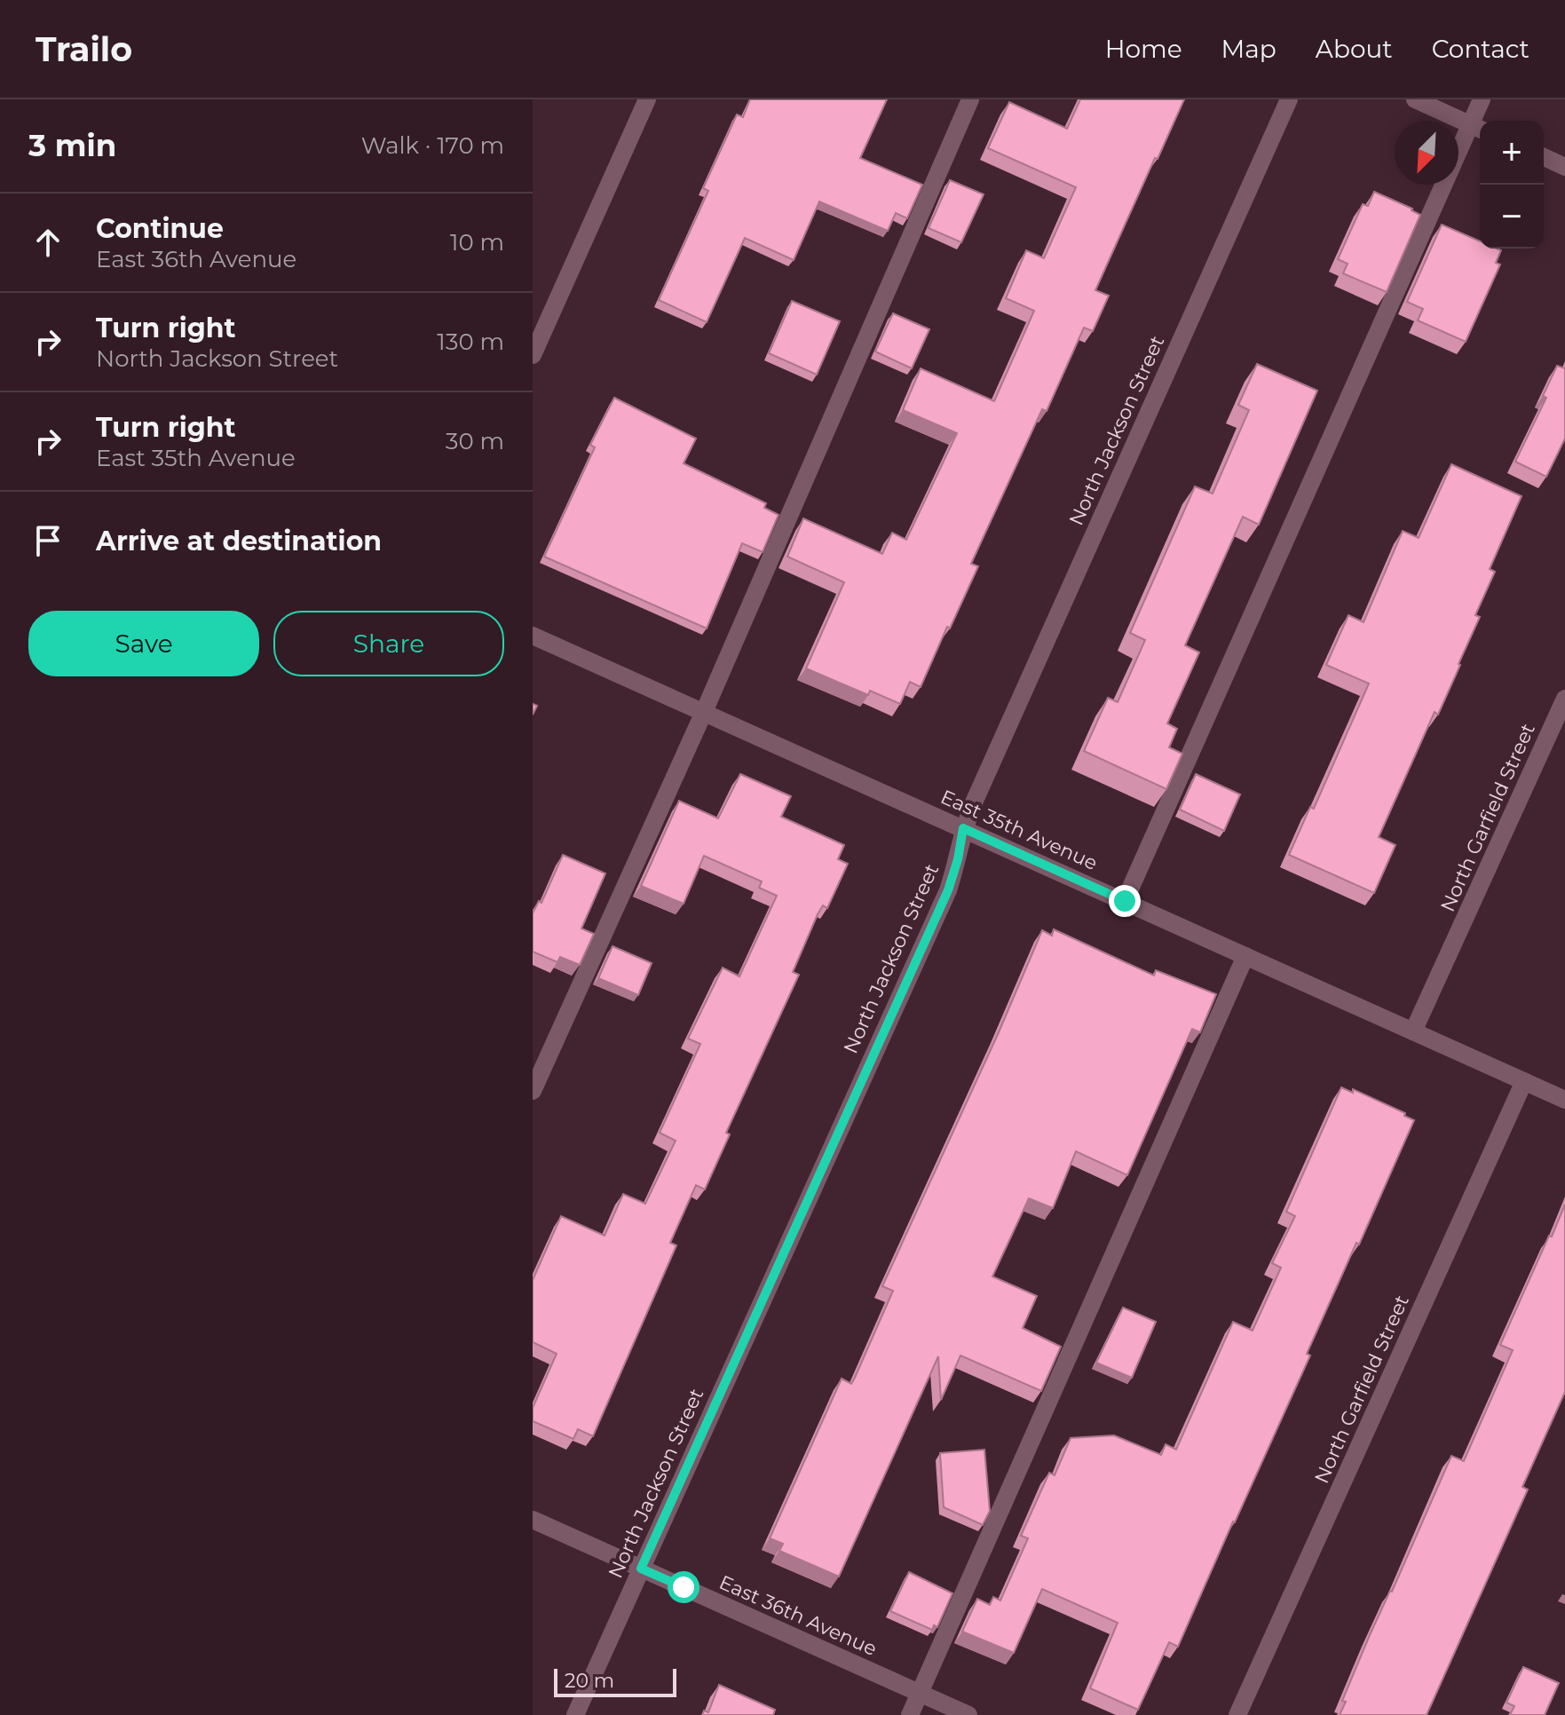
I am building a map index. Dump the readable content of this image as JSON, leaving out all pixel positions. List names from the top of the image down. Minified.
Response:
{"streets":{"street":["North Jackson Street","North Garfield Street","East 35th Avenue","East 36th Avenue"]},"crossings":[["North Jackson Street","East 35th Avenue"],["North Jackson Street","East 36th Avenue"],["North Garfield Street","East 35th Avenue"]],"scale_bar":"20 m","north":"bottom left","page":{"header":"Trailo","nav":["Home","Map","About","Contact"],"heading":["3 min","Walk · 170 m"],"map_buttons":["+","−"],"list":[["Continue","East 36th Avenue","10 m"],["Turn right","North Jackson Street","130 m"],["Turn right","East 35th Avenue","30 m"],"Arrive at destination"],"buttons":["Save","Share"],"scale":"20 m"}}
